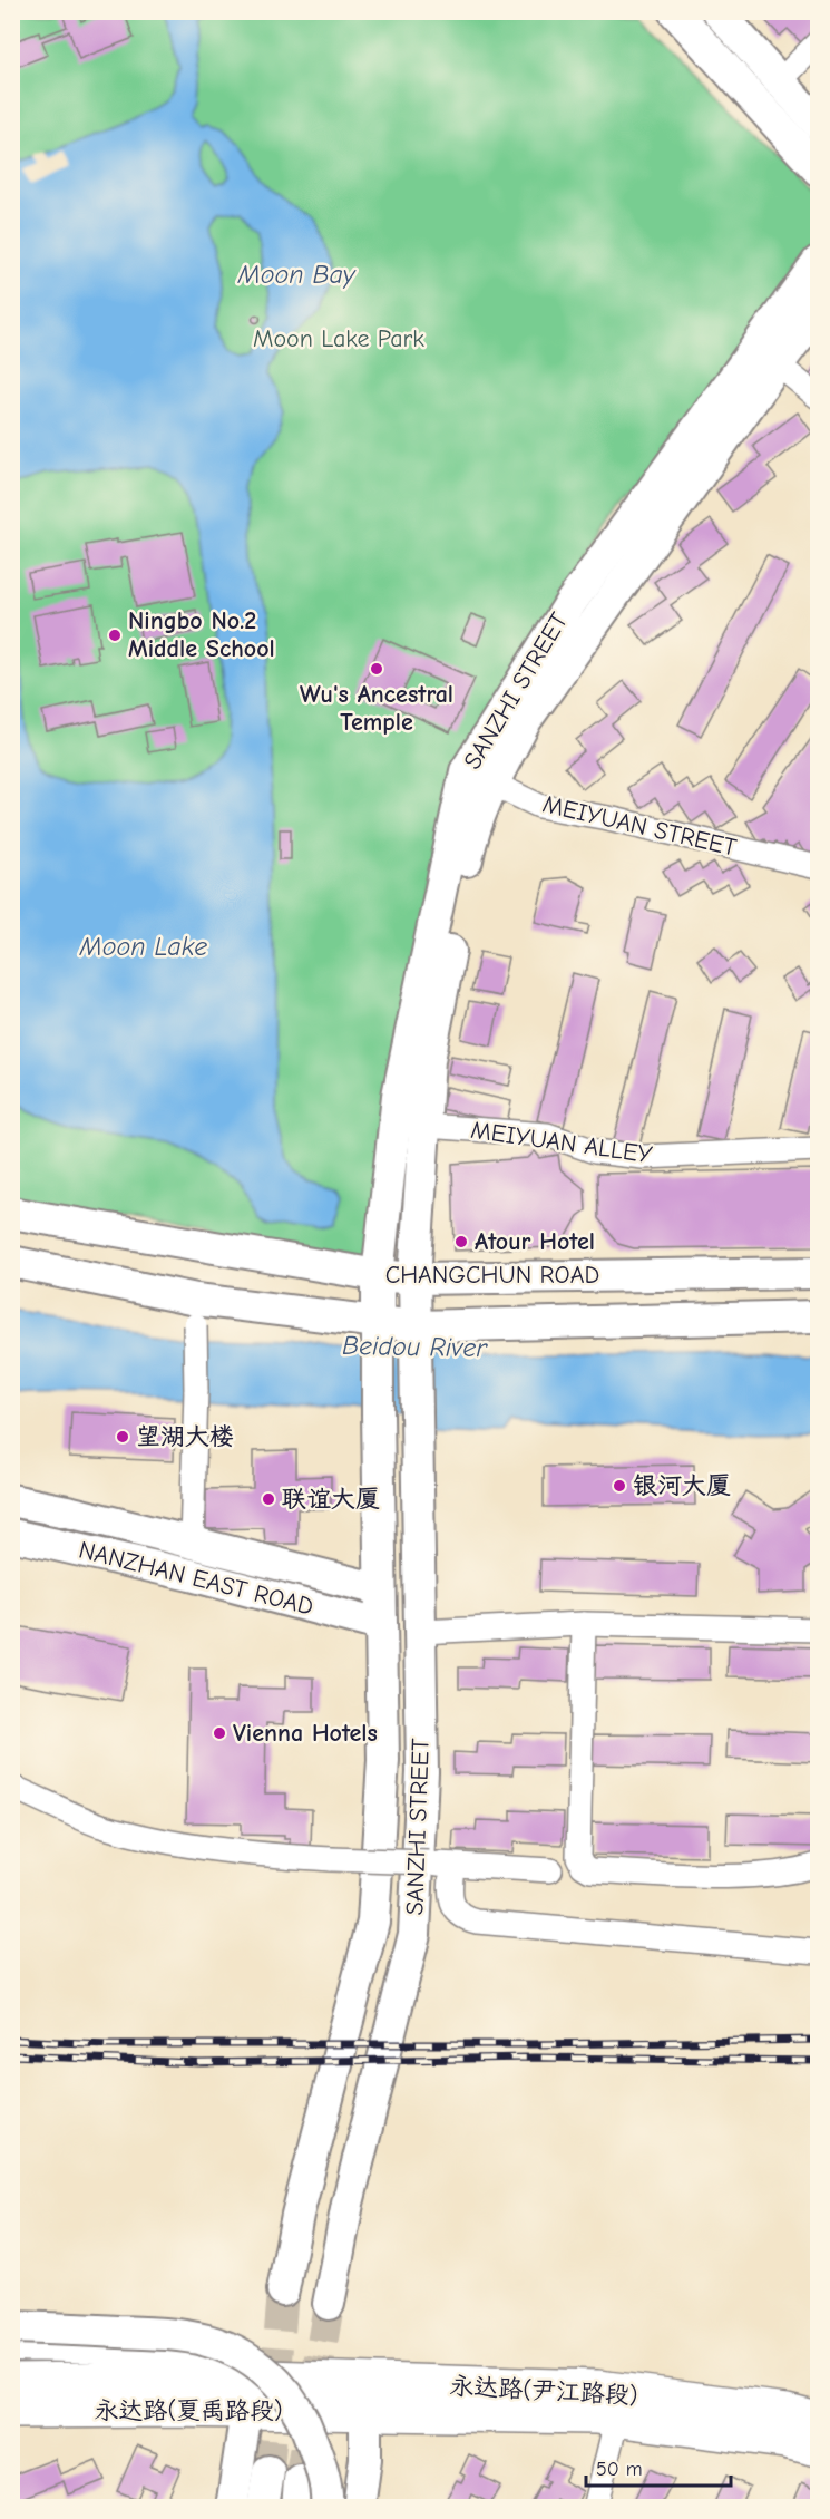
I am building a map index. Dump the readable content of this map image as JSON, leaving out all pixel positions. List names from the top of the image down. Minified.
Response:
{"streets":{"main road":["SANZHI STREET","CHANGCHUN ROAD","NANZHAN EAST ROAD","永达路(尹江路段)","永达路(夏禹路段)"],"street":["MEIYUAN STREET","MEIYUAN ALLEY"]},"crossings":[["SANZHI STREET","MEIYUAN STREET"],["SANZHI STREET","MEIYUAN ALLEY"],["SANZHI STREET","CHANGCHUN ROAD"],["SANZHI STREET","NANZHAN EAST ROAD"],["永达路(尹江路段)","永达路(夏禹路段)"]],"water":["Moon Bay","Moon Lake","Beidou River"],"parks":["Moon Lake Park"],"places":["Ningbo No.2 Middle School","Wu's Ancestral Temple","Atour Hotel","望湖大楼","银河大厦","联谊大厦","Vienna Hotels"],"scale_bar":"50 m"}
